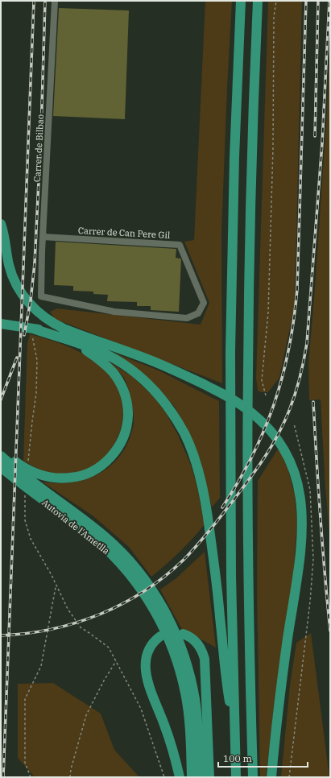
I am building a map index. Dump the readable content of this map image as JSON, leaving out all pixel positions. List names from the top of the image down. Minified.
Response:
{"streets":{"highway":["Autovia de l'Ametlla"],"street":["Carrer de Bilbao","Carrer de Can Pere Gil"]},"crossings":[["Carrer de Bilbao","Carrer de Can Pere Gil"]],"scale_bar":"100 m"}
